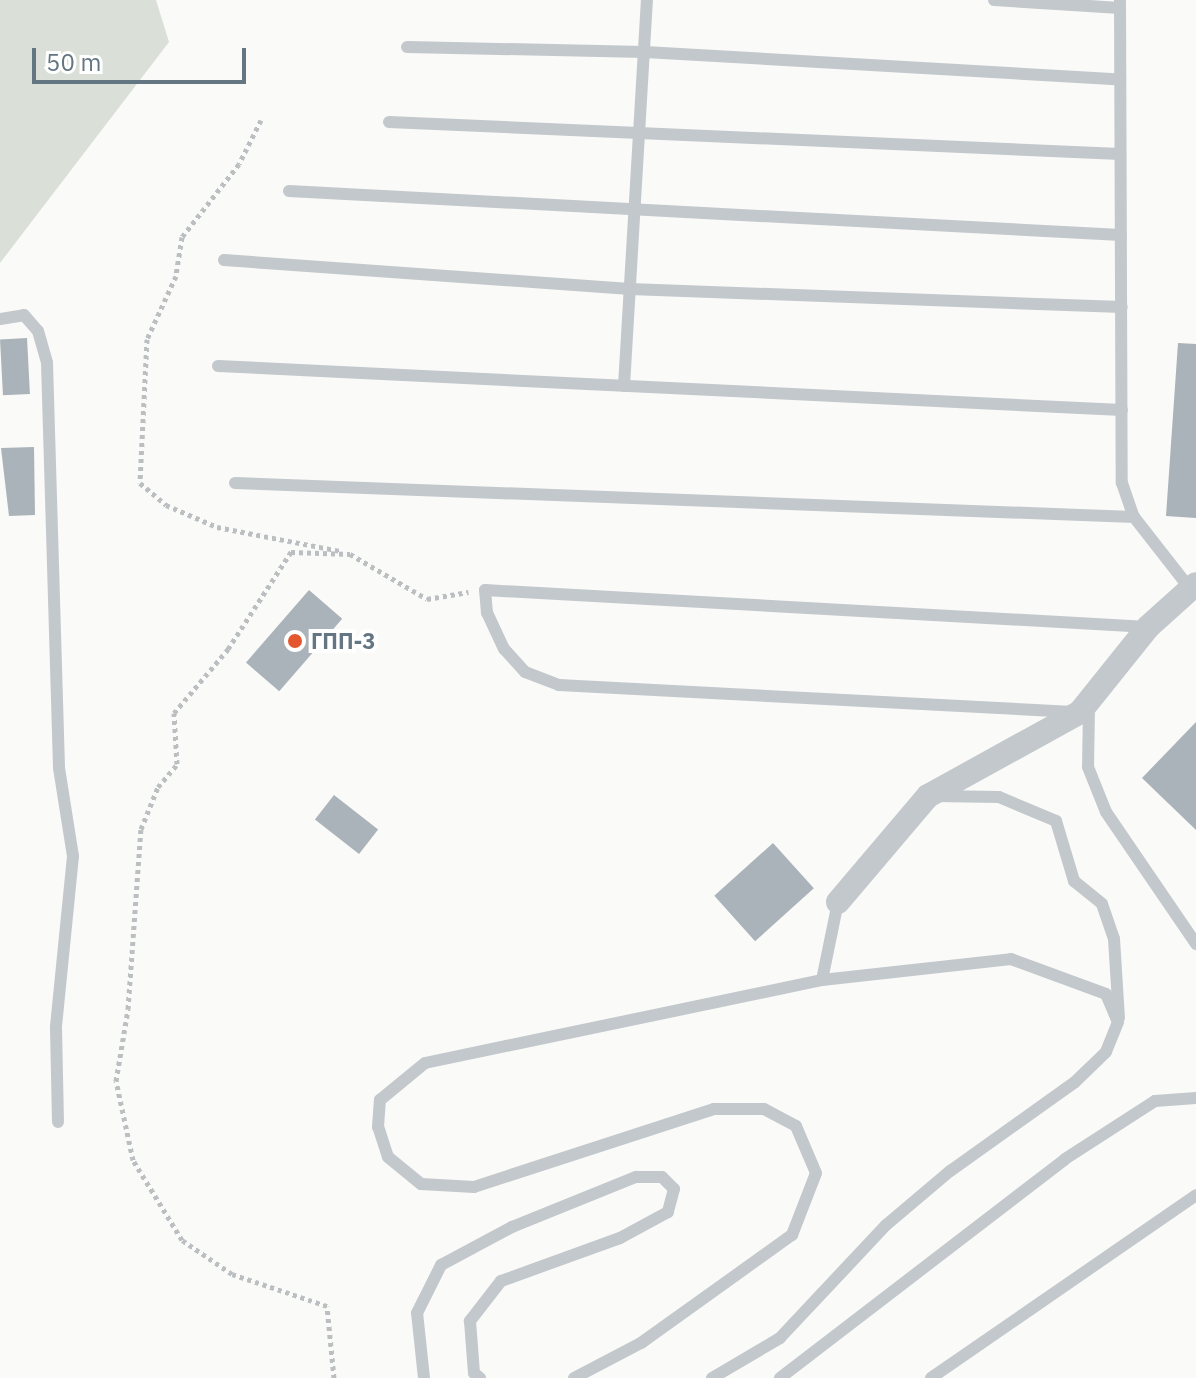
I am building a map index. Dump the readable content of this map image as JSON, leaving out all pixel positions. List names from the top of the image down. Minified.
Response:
{"places":["ГПП-3"],"scale_bar":"50 m"}
